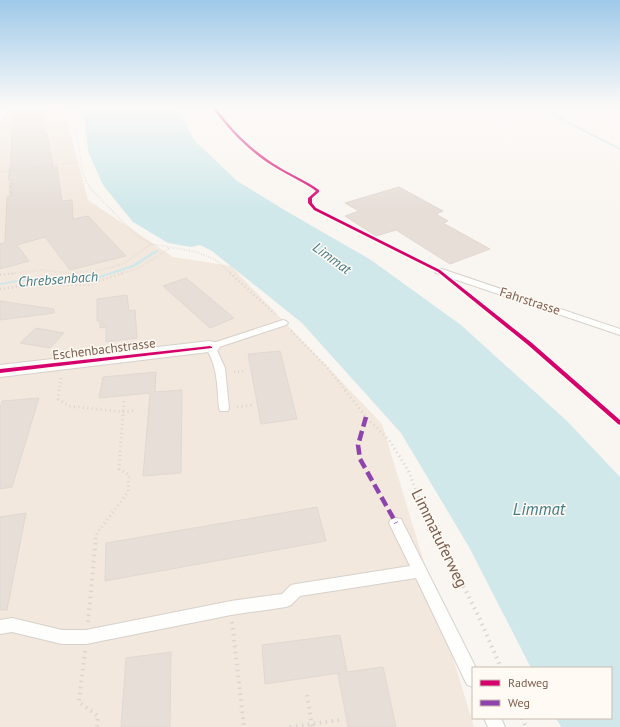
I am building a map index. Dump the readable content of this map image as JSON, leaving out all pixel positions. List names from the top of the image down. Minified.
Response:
{"streets":{"street":["Eschenbachstrasse"],"lane":["Fahrstrasse"],"path":["Limmatuferweg"]},"water":["Limmat","Chrebsenbach"],"legend":["Radweg","Weg"]}
